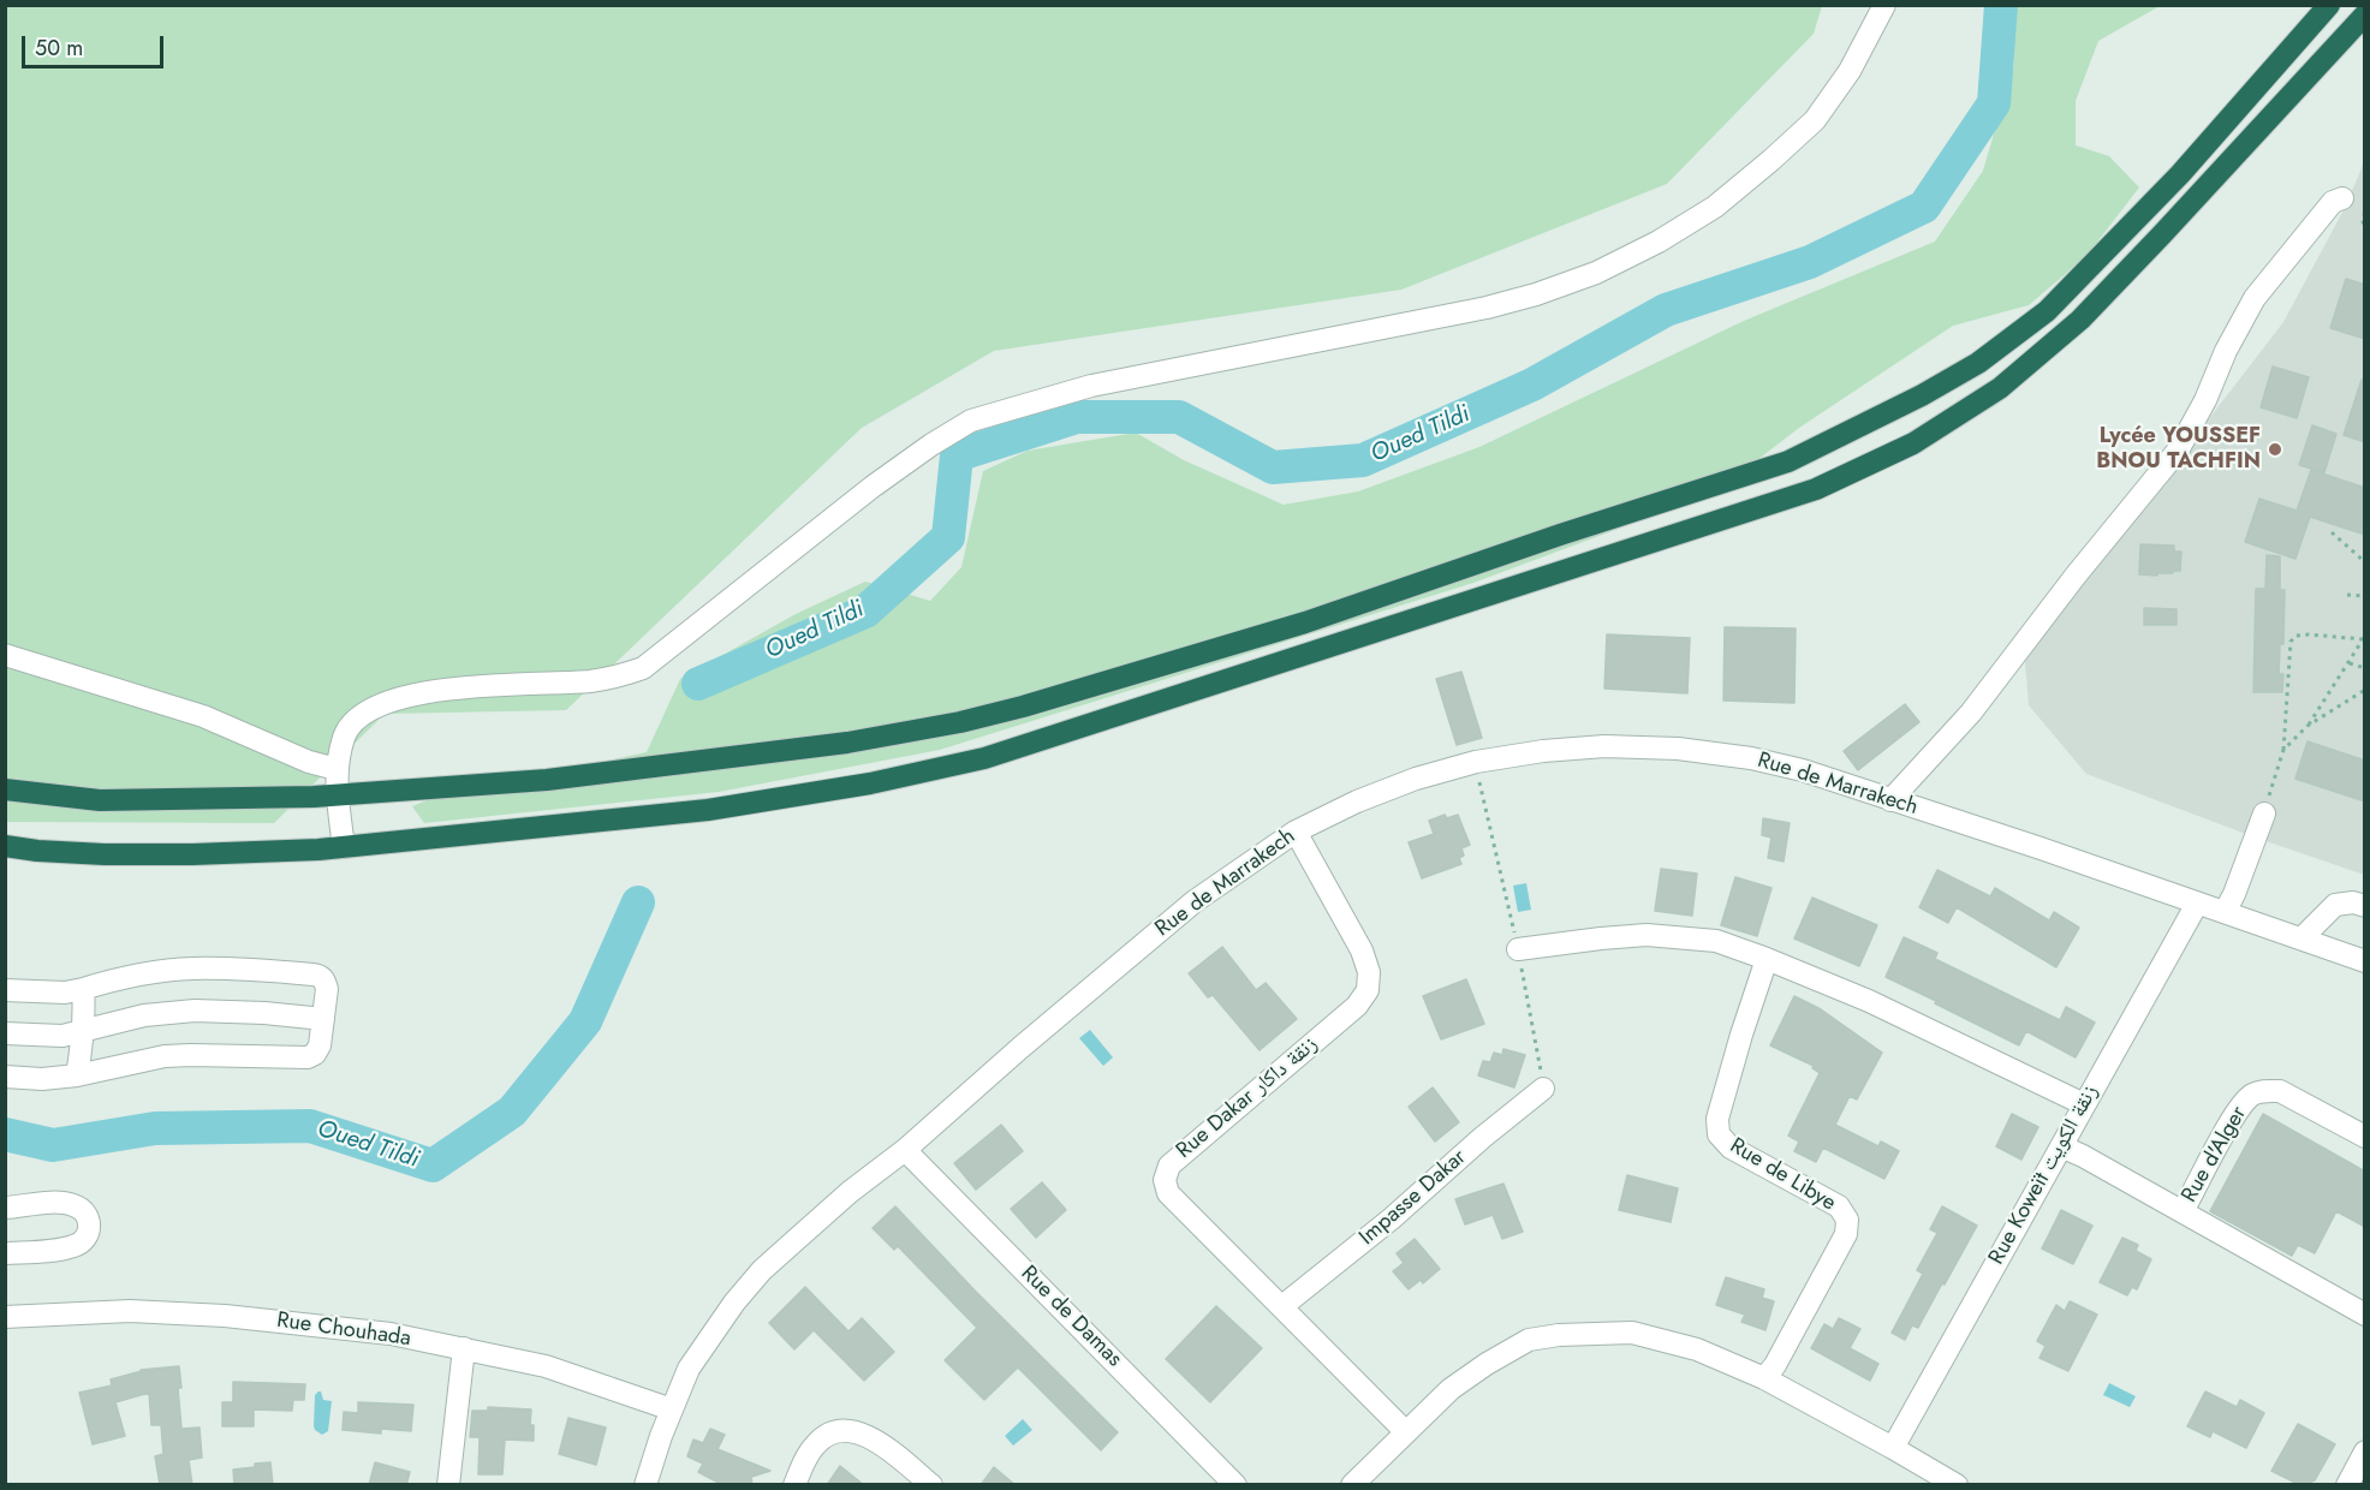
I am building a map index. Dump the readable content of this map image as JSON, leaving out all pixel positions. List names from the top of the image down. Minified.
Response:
{"streets":{"street":["Rue de Marrakech","Rue Dakar زنقة داكار","Rue d'Alger","Rue de Libye","Rue Koweït زنقة الكويت","Impasse Dakar","Rue de Damas","Rue Chouhada"]},"crossings":[["Rue de Marrakech","Rue Dakar زنقة داكار"],["Rue de Marrakech","Rue Koweït زنقة الكويت"],["Rue de Marrakech","Rue de Damas"],["Rue de Marrakech","Rue Chouhada"],["Rue Dakar زنقة داكار","Impasse Dakar"],["Rue d'Alger","Rue Koweït زنقة الكويت"]],"water":["Oued Tildi"],"places":["Lycée YOUSSEF BNOU TACHFIN"],"scale_bar":"50 m"}
